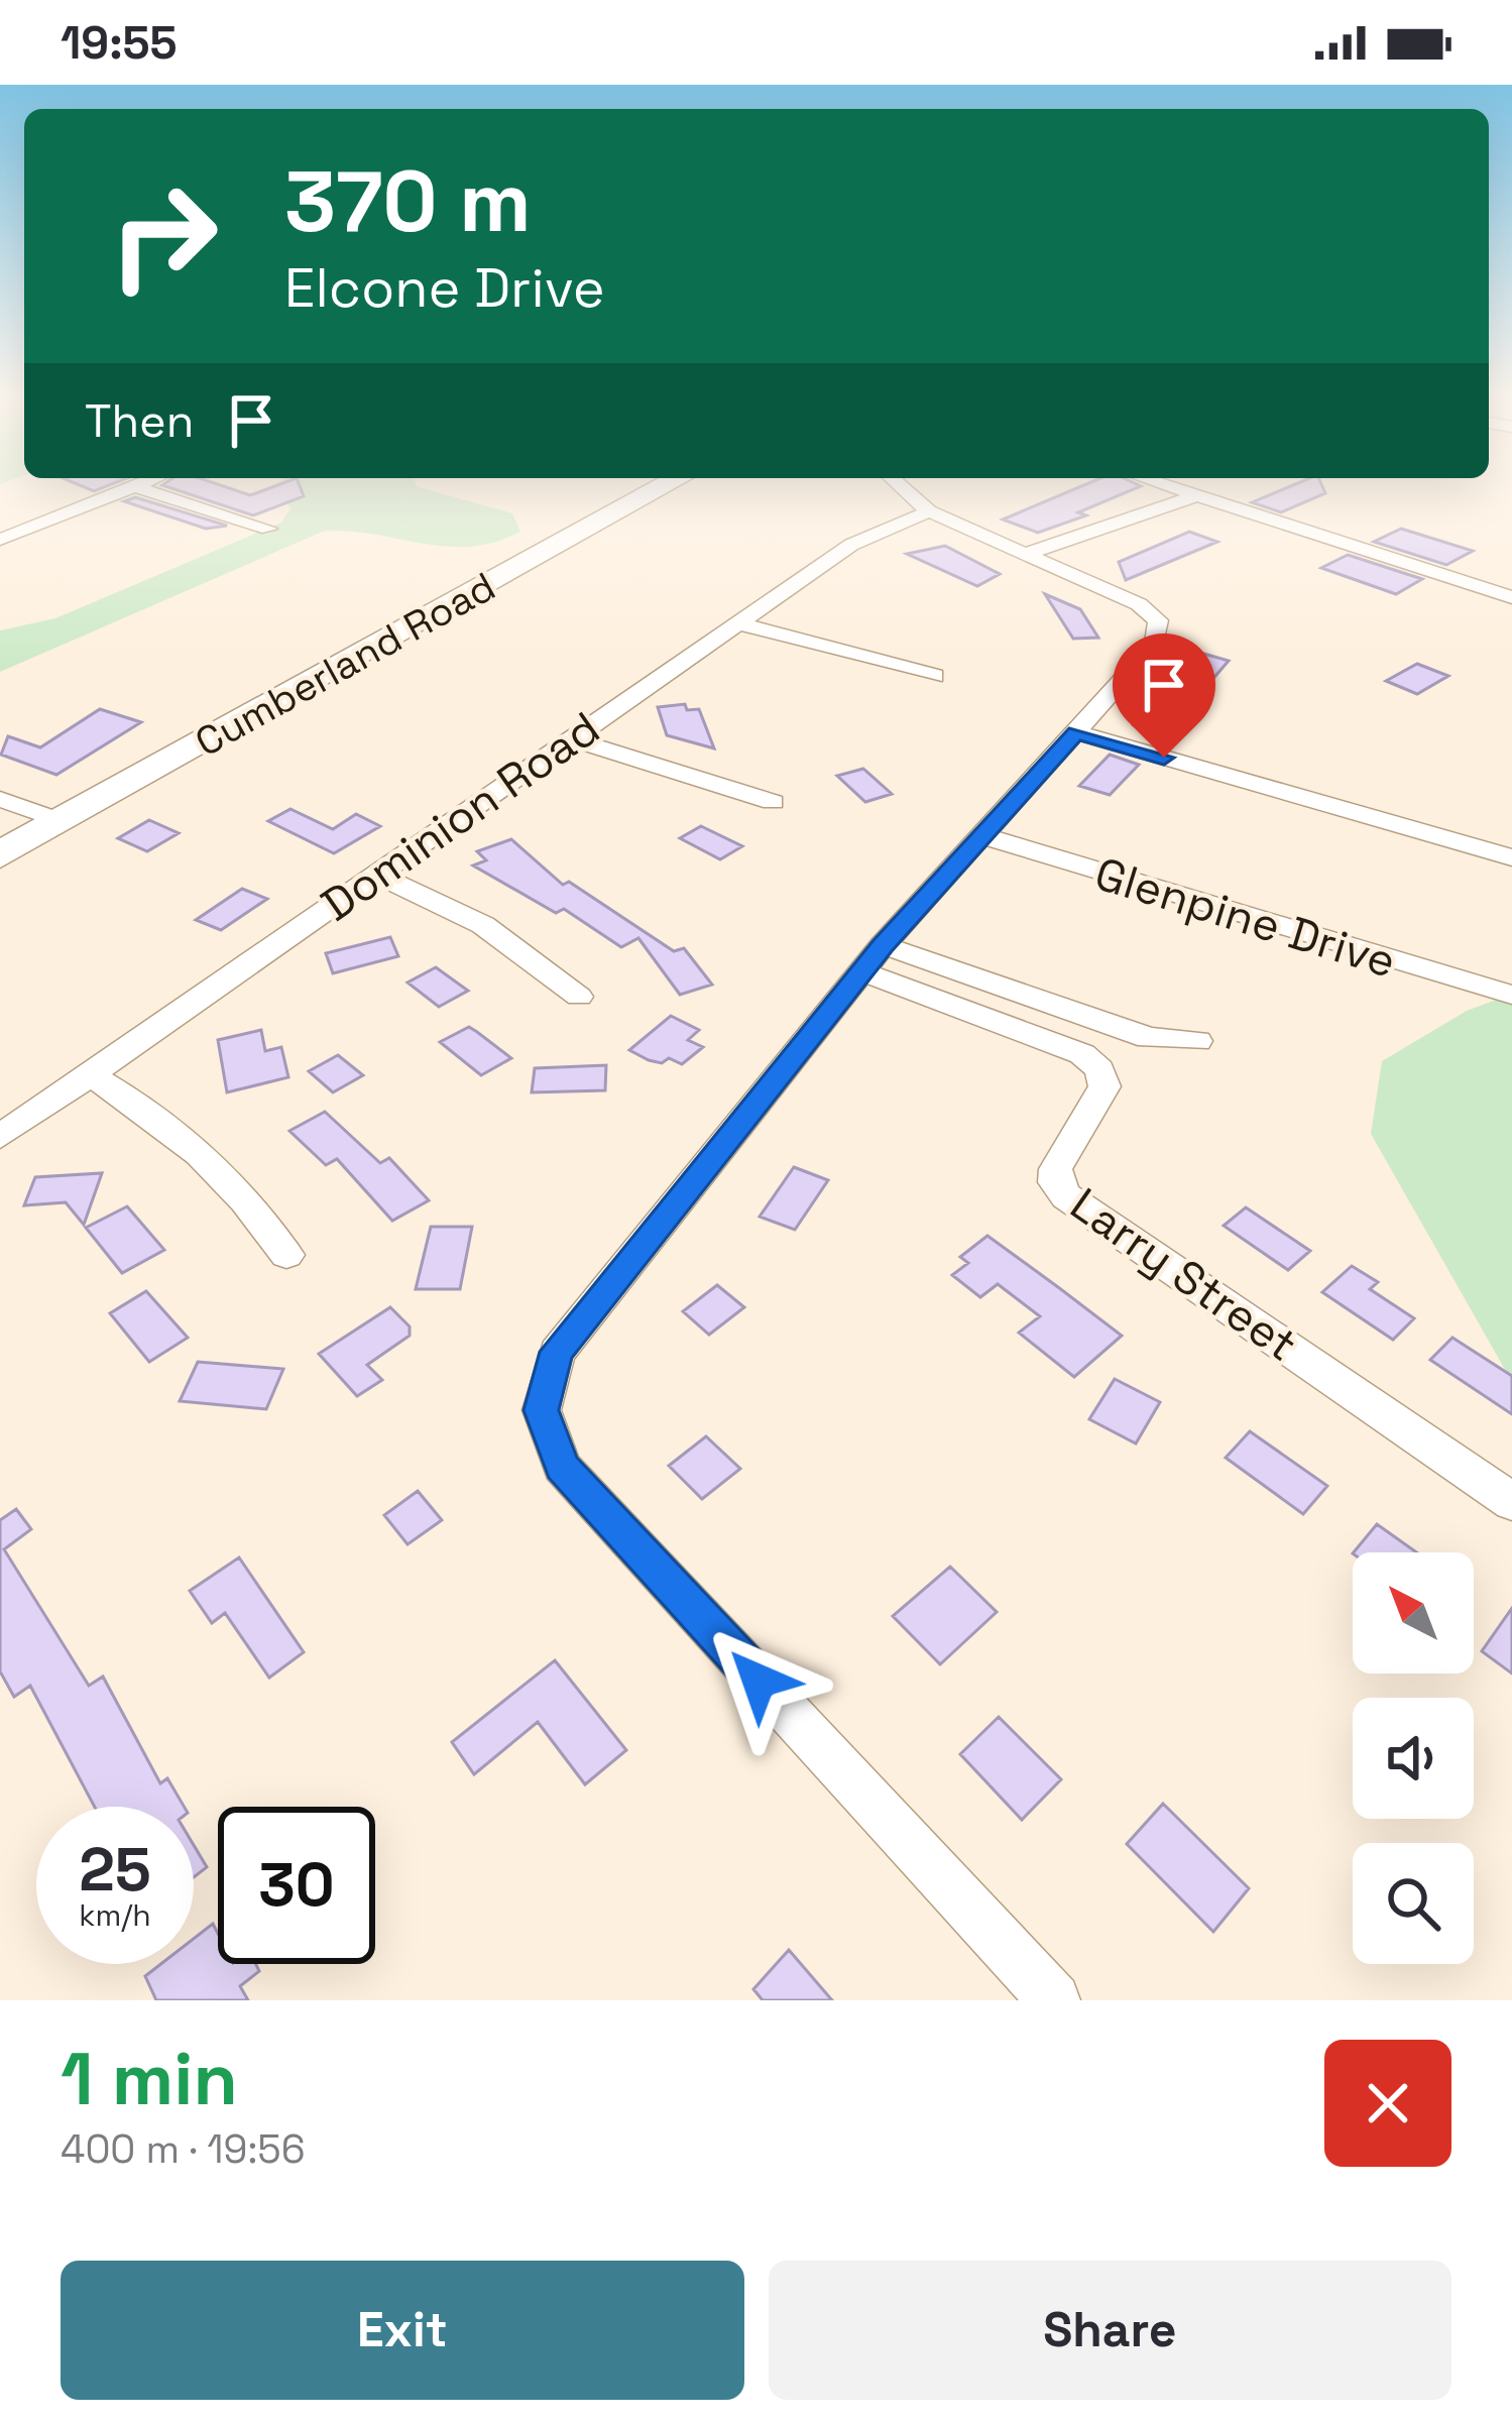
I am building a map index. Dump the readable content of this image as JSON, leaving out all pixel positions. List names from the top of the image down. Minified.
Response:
{"streets":{"main road":["Cumberland Road"],"street":["Dominion Road","Glenpine Drive","Larry Street"]},"north":"top left","page":{"status":"19:55","turn":["370 m","Elcone Drive"],"then":"Then","speed":"25 km/h","limit":"30","heading":["1 min","400 m · 19:56"],"buttons":["Exit","Share"]}}
